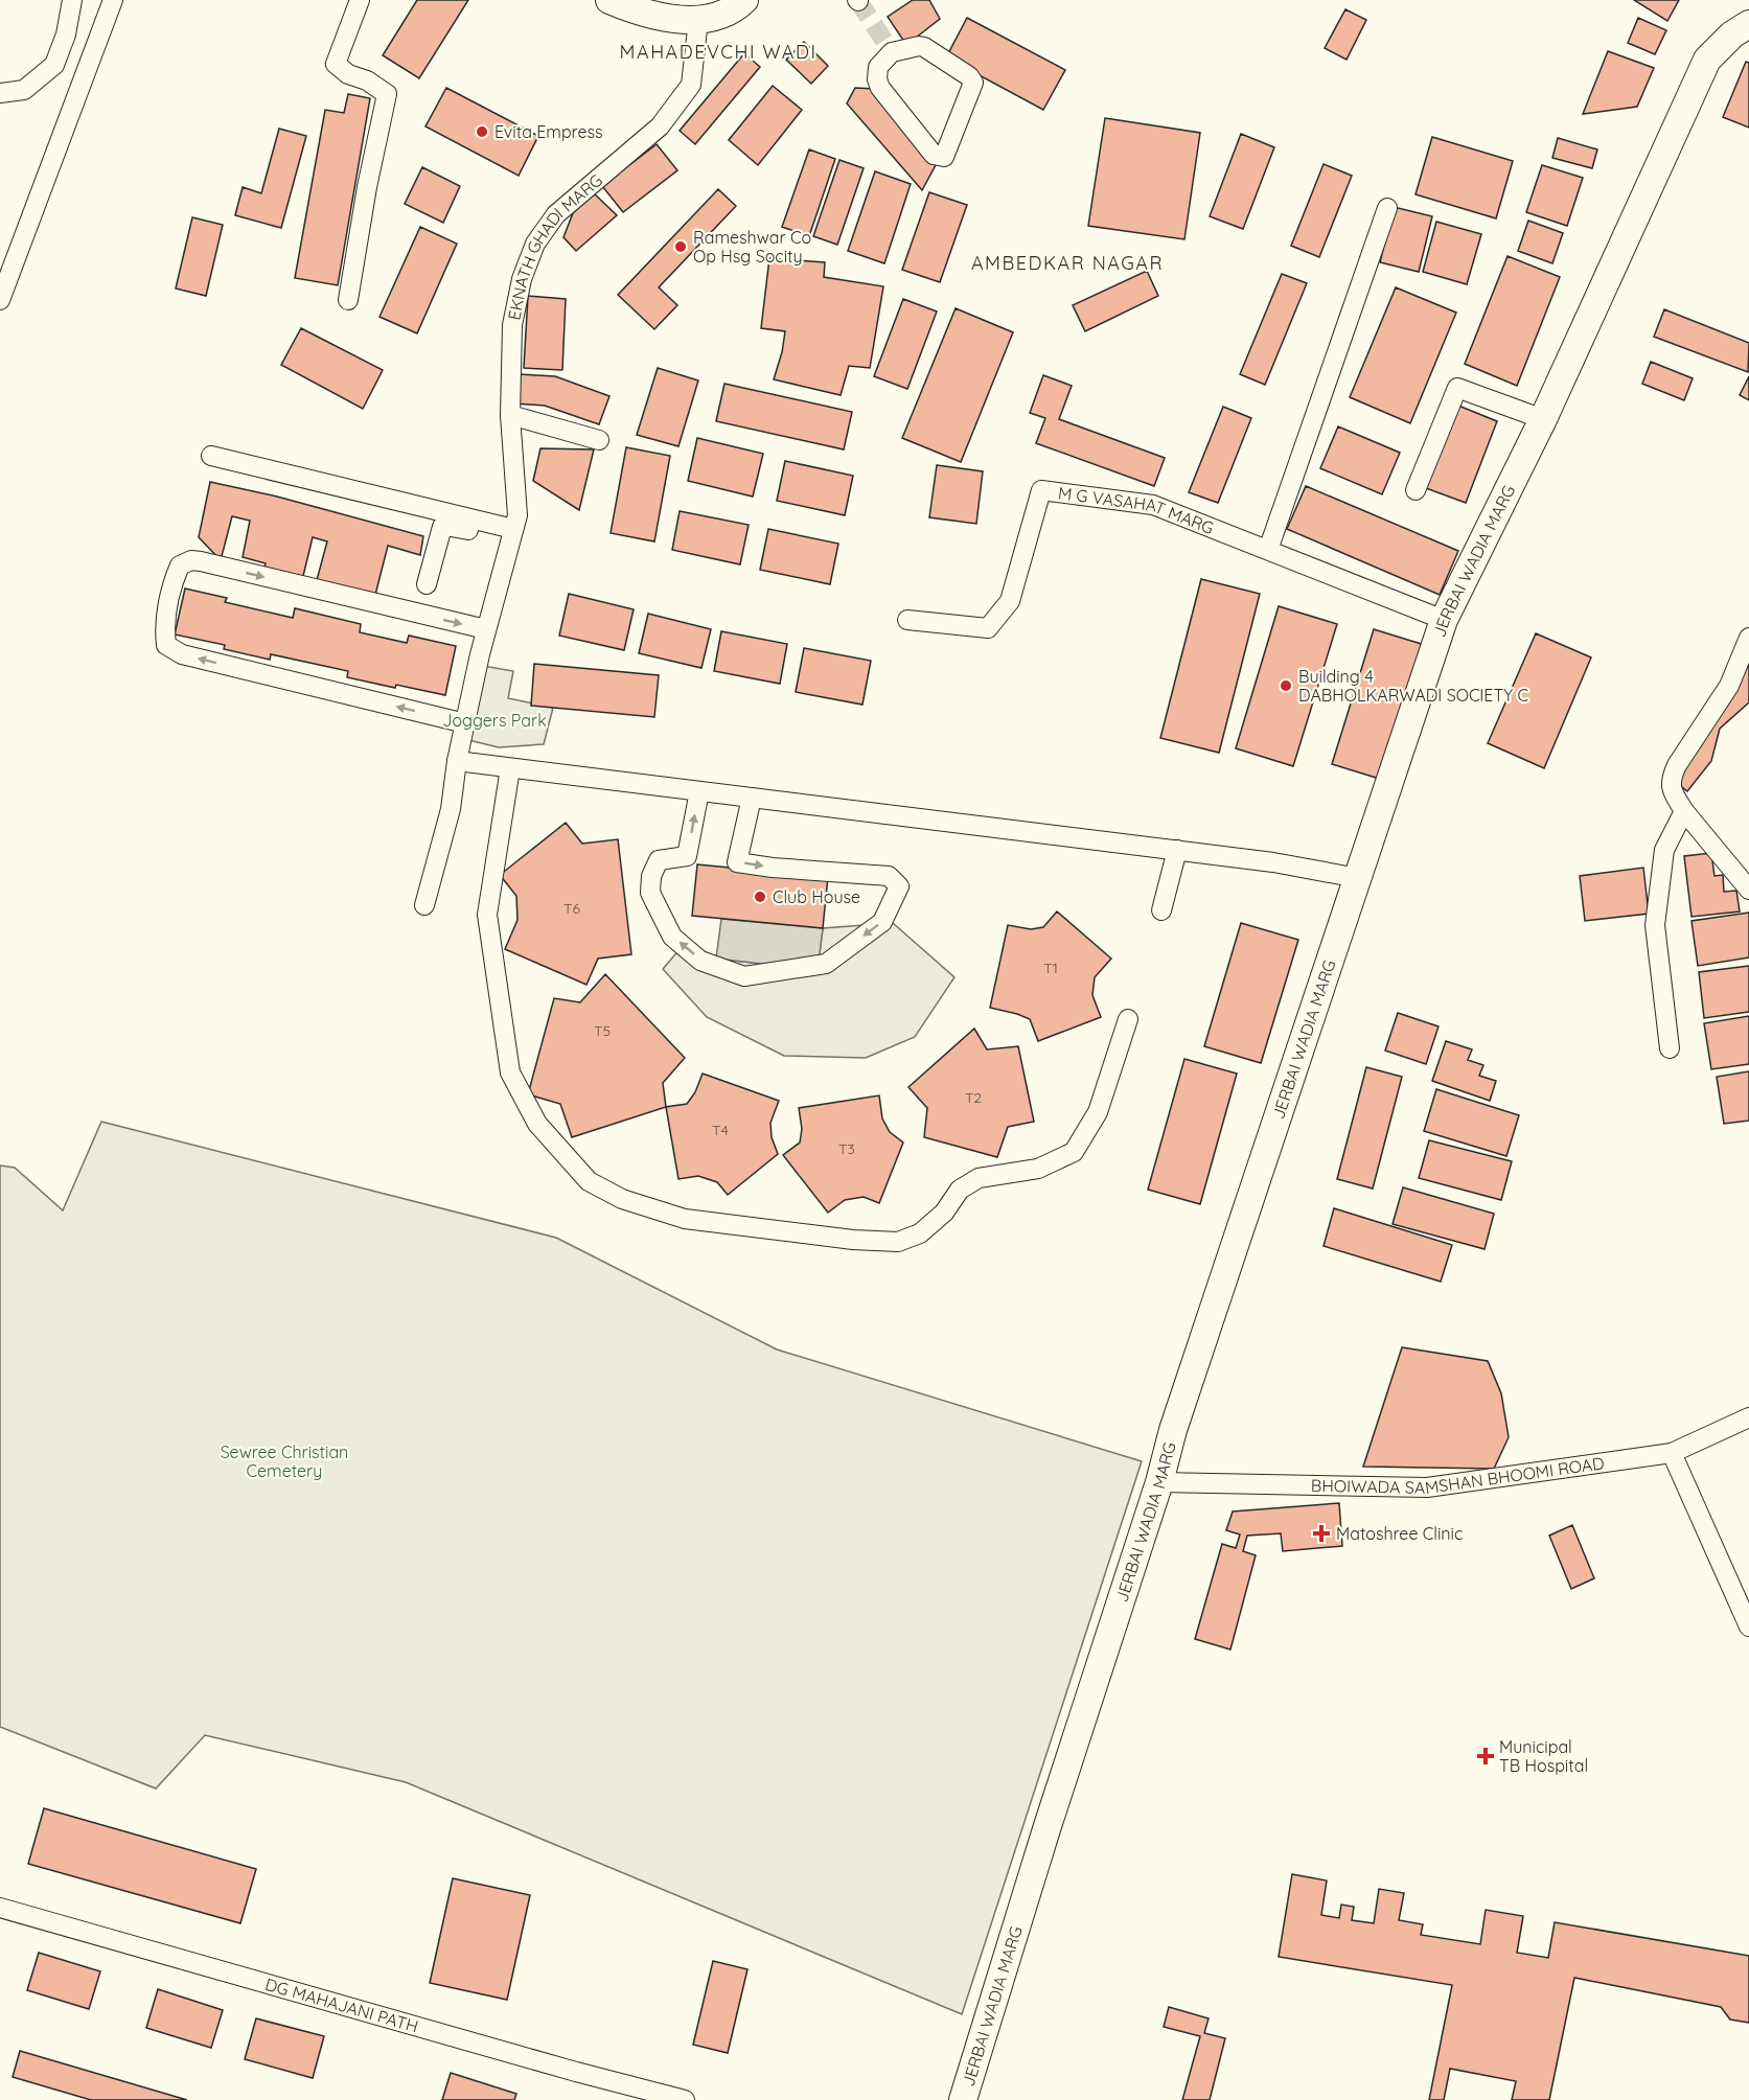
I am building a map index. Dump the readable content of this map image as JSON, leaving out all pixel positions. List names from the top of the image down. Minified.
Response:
{"streets":{"main road":["JERBAI WADIA MARG"],"street":["EKNATH GHADI MARG","M G VASAHAT MARG","BHOIWADA SAMSHAN BHOOMI ROAD","DG MAHAJANI PATH"]},"crossings":[["M G VASAHAT MARG","JERBAI WADIA MARG"],["JERBAI WADIA MARG","BHOIWADA SAMSHAN BHOOMI ROAD"]],"districts":["MAHADEVCHI WADI","AMBEDKAR NAGAR"],"parks":["Joggers Park","Sewree Christian Cemetery"],"places":{"other":["Evita Empress","Rameshwar Co Op Hsg Socity","Building 4 DABHOLKARWADI SOCIETY C","Club House"],"health":["Matoshree Clinic","Municipal TB Hospital"]},"house_numbers":["T6","T1","T5","T2","T4","T3"]}
